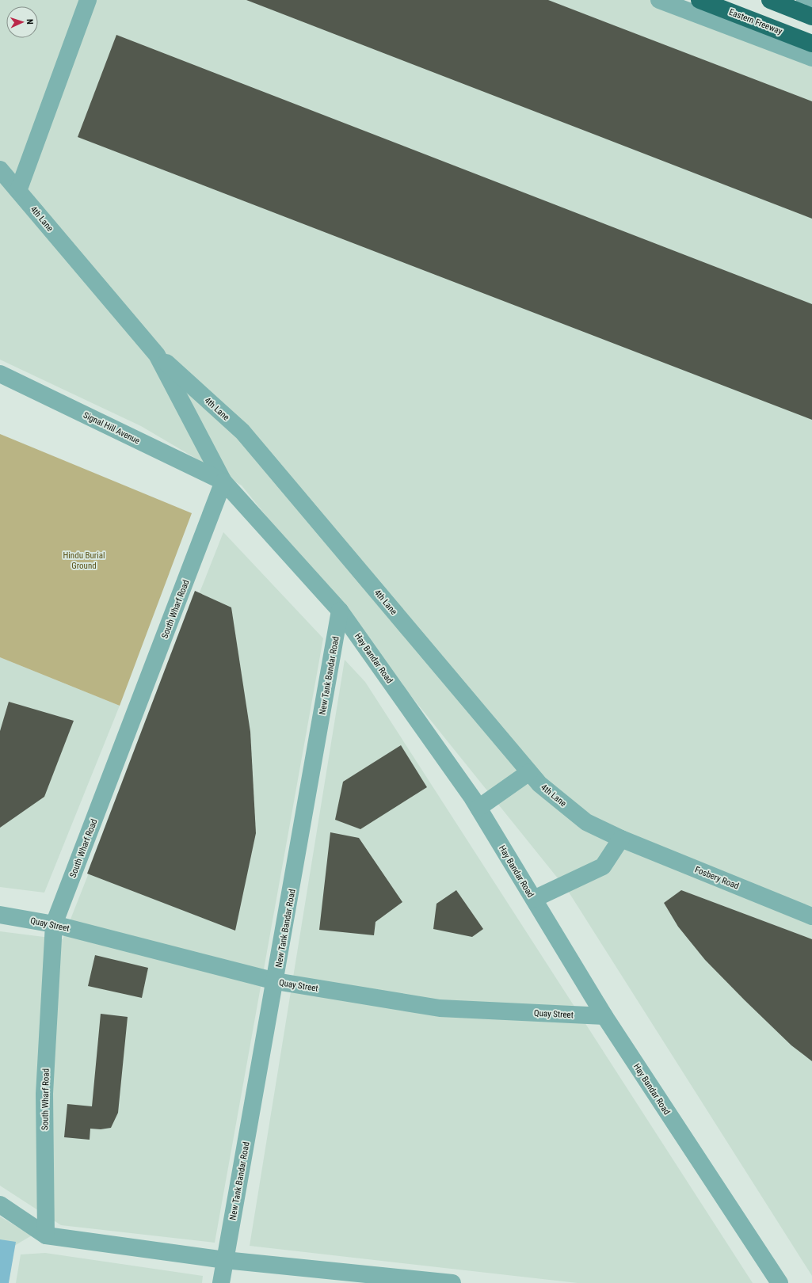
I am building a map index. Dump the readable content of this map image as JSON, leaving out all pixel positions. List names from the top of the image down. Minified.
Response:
{"streets":{"highway":["Eastern Freeway"],"street":["4th Lane","Signal Hill Avenue","South Wharf Road","Hay Bandar Road","New Tank Bandar Road","Fosbery Road","Quay Street"]},"crossings":[["4th Lane","Signal Hill Avenue"],["4th Lane","South Wharf Road"],["4th Lane","Hay Bandar Road"],["4th Lane","Fosbery Road"],["Signal Hill Avenue","South Wharf Road"],["Signal Hill Avenue","Hay Bandar Road"],["South Wharf Road","Hay Bandar Road"],["South Wharf Road","Quay Street"],["Hay Bandar Road","New Tank Bandar Road"],["Hay Bandar Road","Quay Street"],["New Tank Bandar Road","Quay Street"]],"parks":["Hindu Burial Ground"],"north":"right"}
